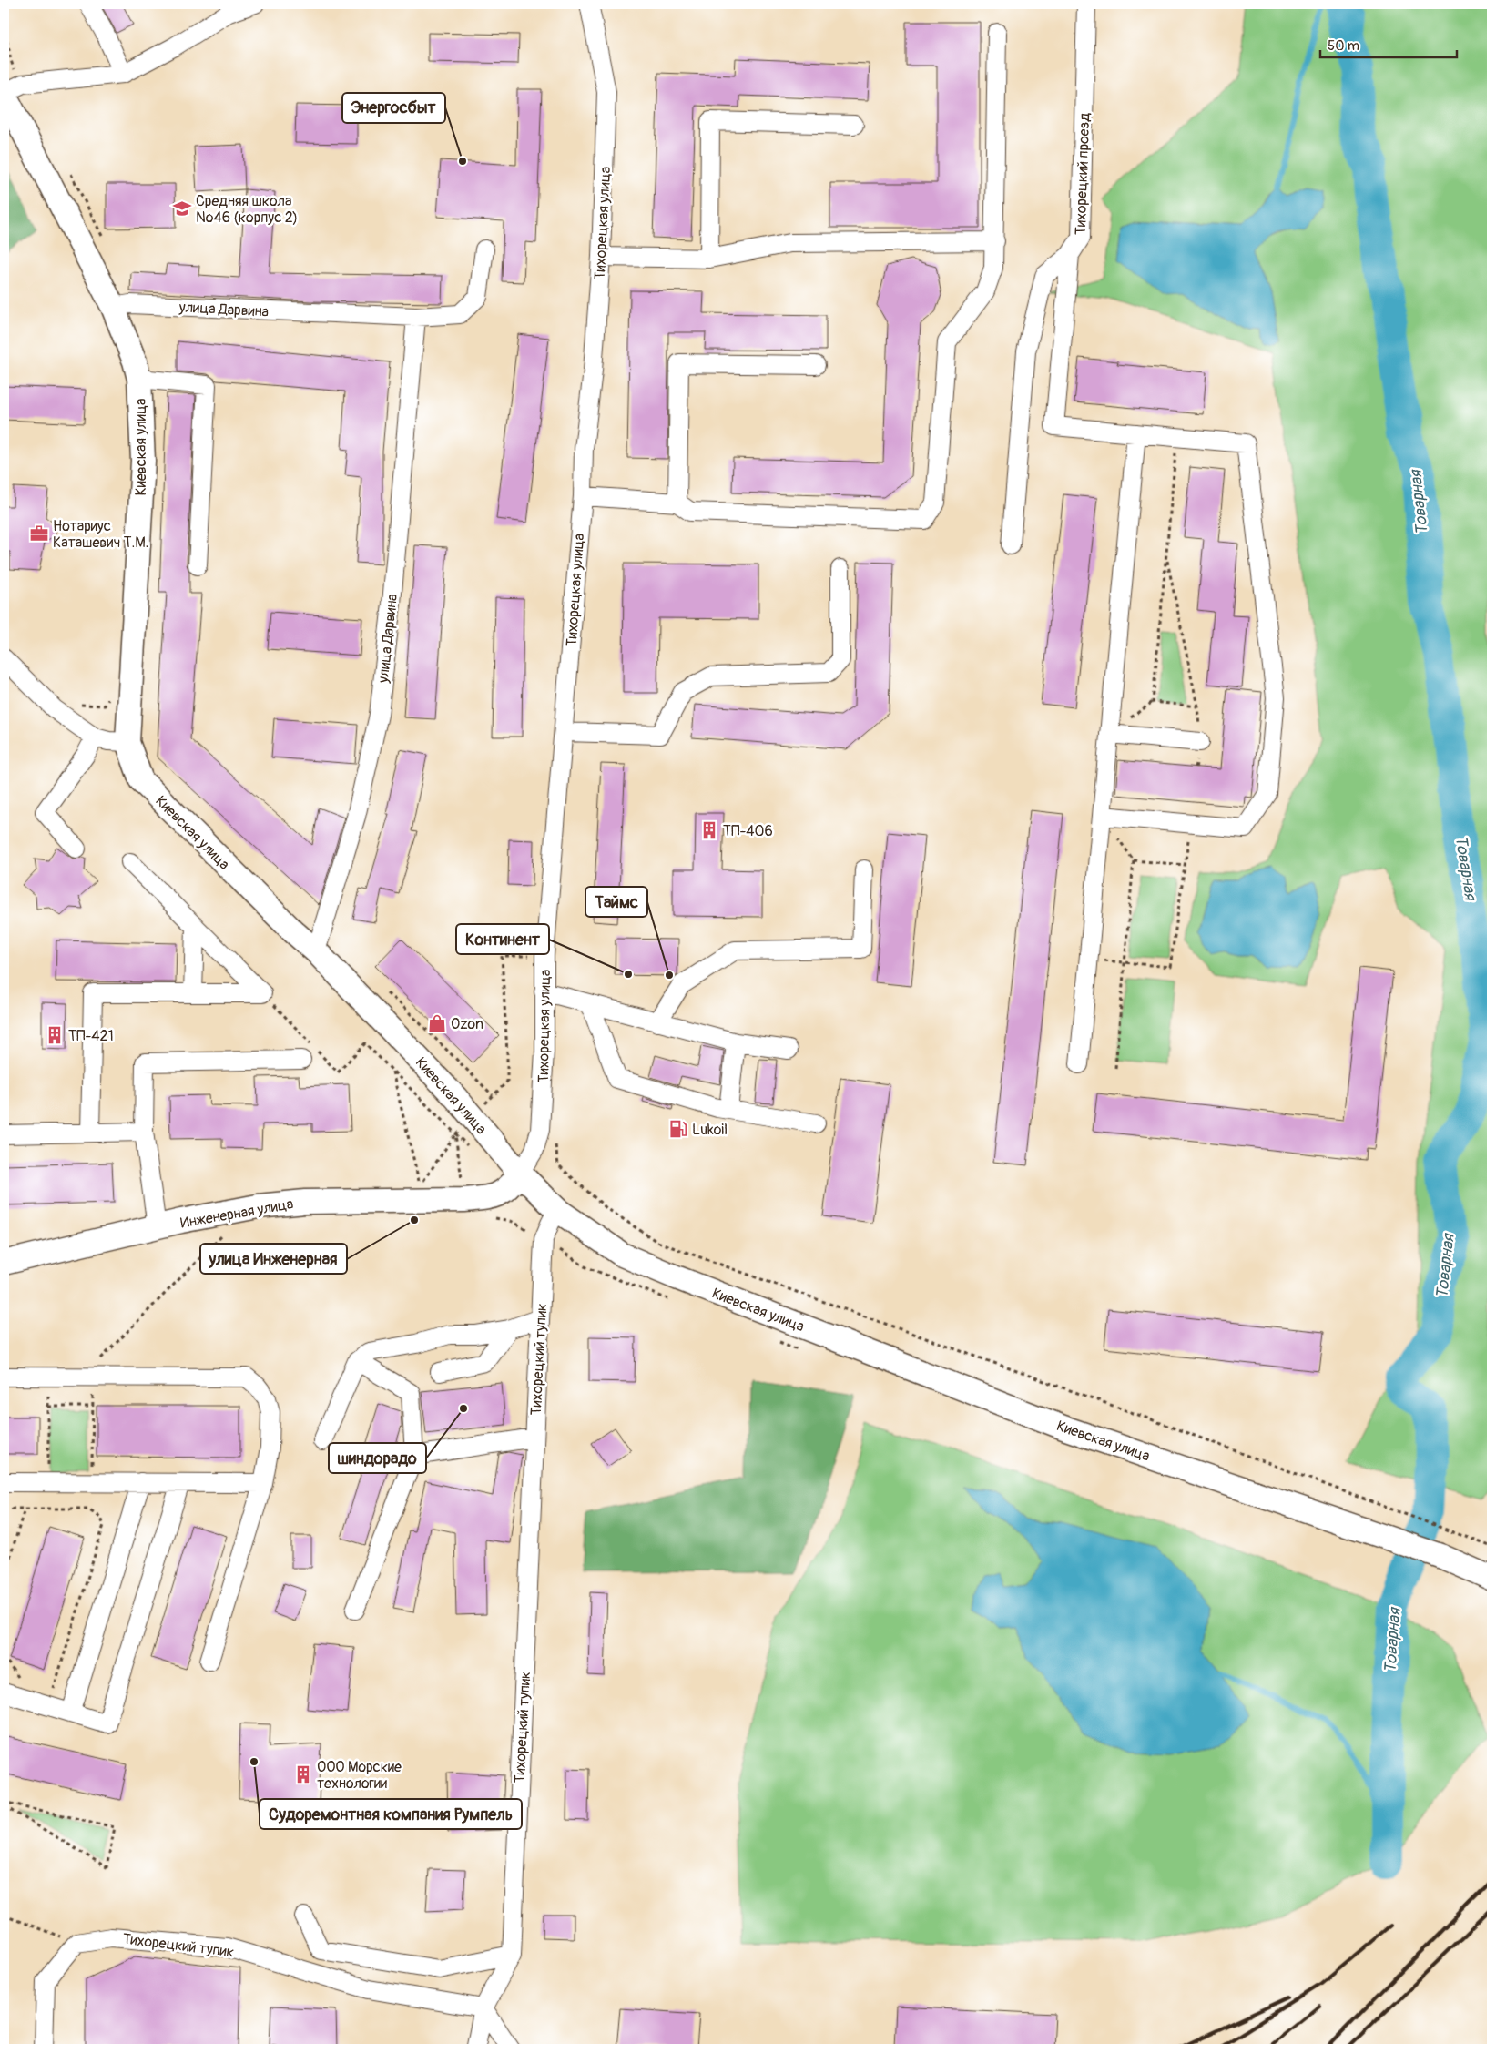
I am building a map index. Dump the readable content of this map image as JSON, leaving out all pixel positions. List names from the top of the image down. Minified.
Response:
{"streets":{"main road":["Киевская улица","Инженерная улица"],"street":["Тихорецкий проезд","Тихорецкая улица","улица Дарвина","Тихорецкий тупик"]},"crossings":[["Тихорецкая улица","Киевская улица"],["Тихорецкая улица","Инженерная улица"],["улица Дарвина","Киевская улица"],["Киевская улица","Инженерная улица"],["Киевская улица","Тихорецкий тупик"]],"water":["Товарная"],"places":{"other":["Энергосбыт","Континент","Таймс","улица Инженерная","шиндорадо","Судоремонтная компания Румпель"],"school or university":["Средняя школа №46 (корпус 2)"],"office":["Нотариус Каташевич Т.М."],"building":["ТП-406","ТП-421","ООО Морские технологии"],"shop":["Ozon"],"fuel station":["Lukoil"]},"scale_bar":"50 m"}
